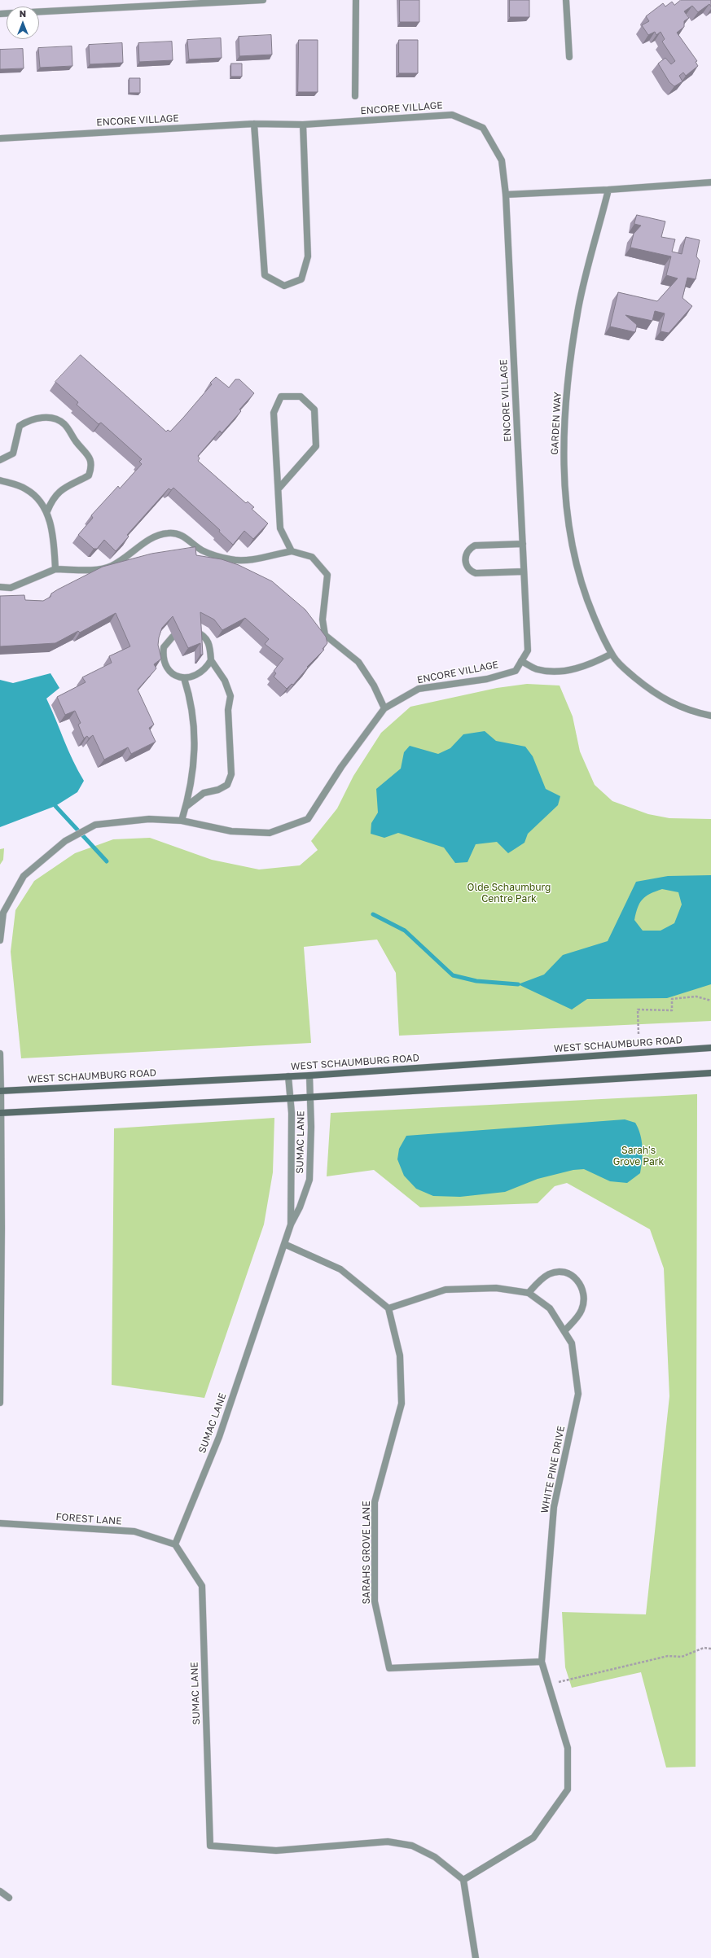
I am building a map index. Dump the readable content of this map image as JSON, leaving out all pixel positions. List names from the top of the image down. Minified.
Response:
{"streets":{"main road":["WEST SCHAUMBURG ROAD"],"street":["ENCORE VILLAGE","GARDEN WAY","SUMAC LANE","WHITE PINE DRIVE","FOREST LANE","SARAHS GROVE LANE"]},"crossings":[["WEST SCHAUMBURG ROAD","SUMAC LANE"],["SUMAC LANE","WHITE PINE DRIVE"],["SUMAC LANE","FOREST LANE"],["WHITE PINE DRIVE","SARAHS GROVE LANE"]],"parks":["Olde Schaumburg Centre Park","Sarah's Grove Park"],"north":"top"}
